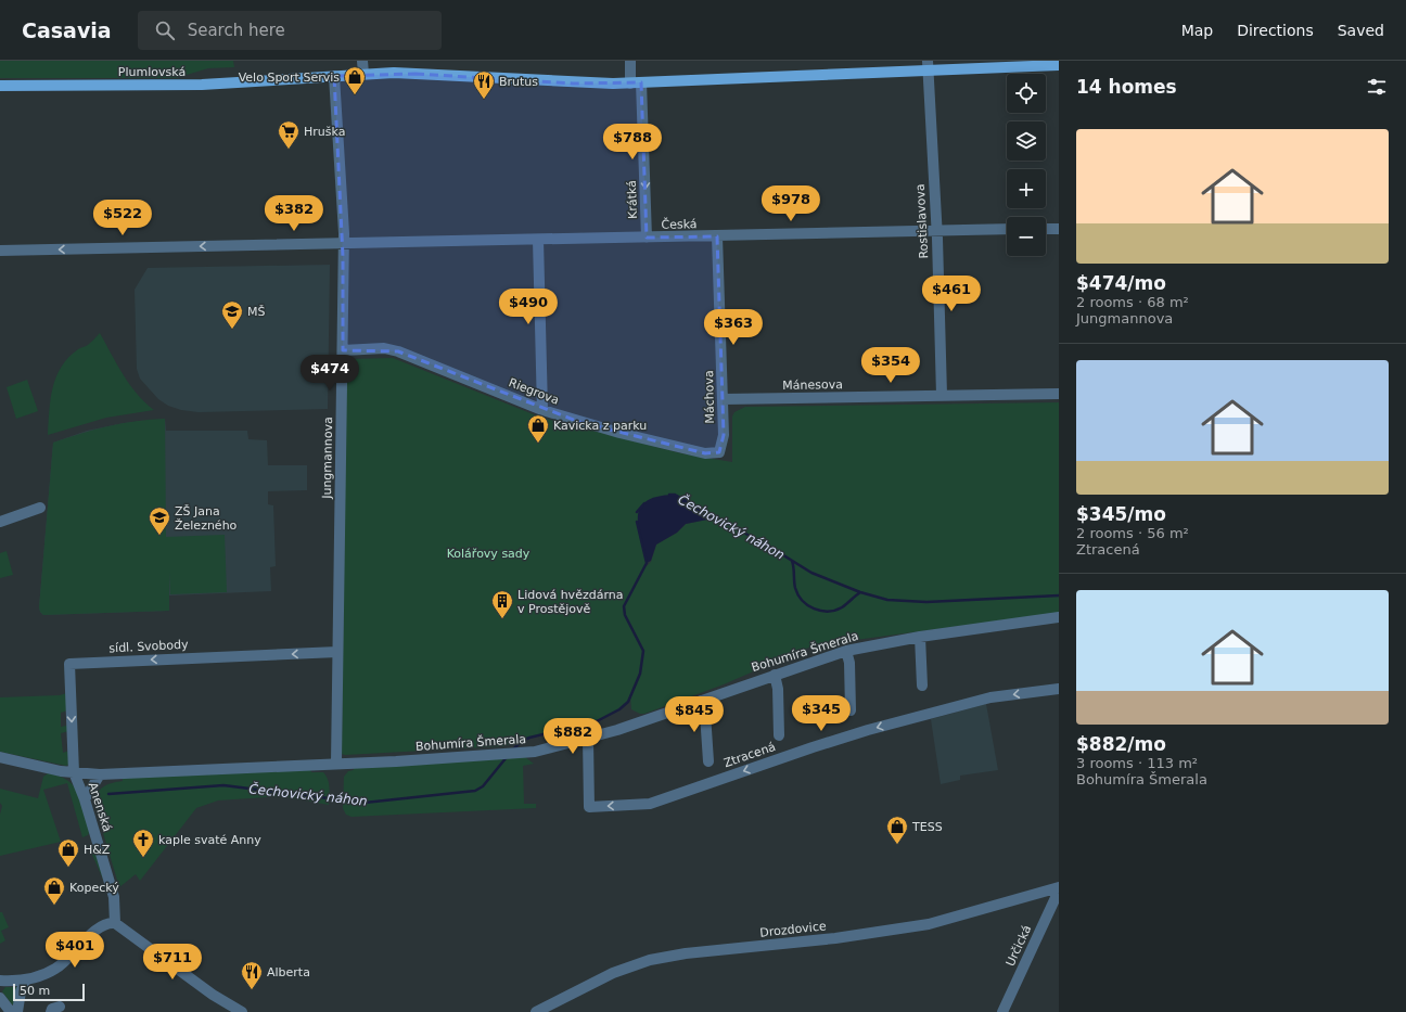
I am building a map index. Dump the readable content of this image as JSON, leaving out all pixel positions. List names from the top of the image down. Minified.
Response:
{"streets":{"main road":["Plumlovská"],"street":["Krátká","Rostislavova","Česká","Mánesova","Riegrova","Máchova","Jungmannova","sídl. Svobody","Bohumíra Šmerala","Ztracená","Anenská","Drozdovice","Určická"]},"crossings":[["Plumlovská","Krátká"],["Plumlovská","Rostislavova"],["Plumlovská","Jungmannova"],["Krátká","Česká"],["Rostislavova","Česká"],["Rostislavova","Mánesova"],["Česká","Máchova"],["Česká","Jungmannova"],["Mánesova","Máchova"],["Riegrova","Máchova"],["Riegrova","Jungmannova"],["Jungmannova","sídl. Svobody"],["Jungmannova","Bohumíra Šmerala"],["sídl. Svobody","Bohumíra Šmerala"],["sídl. Svobody","Anenská"],["Bohumíra Šmerala","Ztracená"],["Bohumíra Šmerala","Anenská"]],"one_way":["Krátká","Ztracená"],"water":["Čechovický náhon"],"parks":["Kolářovy sady"],"places":{"shop":["Velo Sport Servis","Kavicka z parku","TESS","H&Z","Kopecký"],"restaurant":["Brutus","Alberta"],"supermarket":["Hruška"],"school or university":["MŠ","ZŠ Jana Železného"],"building":["Lidová hvězdárna v Prostějově"],"church":["kaple svaté Anny"]},"scale_bar":"50 m","page":{"header":"Casavia","search":"Search here","nav":["Map","Directions","Saved"],"heading":"14 homes","map_buttons":["+","−"],"list":[{"name":"$474/mo","note":"2 rooms · 68 m² · Jungmannova"},{"name":"$345/mo","note":"2 rooms · 56 m² · Ztracená"},{"name":"$882/mo","note":"3 rooms · 113 m² · Bohumíra Šmerala"}],"price":["$788","$978","$382","$522","$461","$490","$363","$354","$474","$345","$845","$882","$401","$711"],"scale":"50 m"}}
